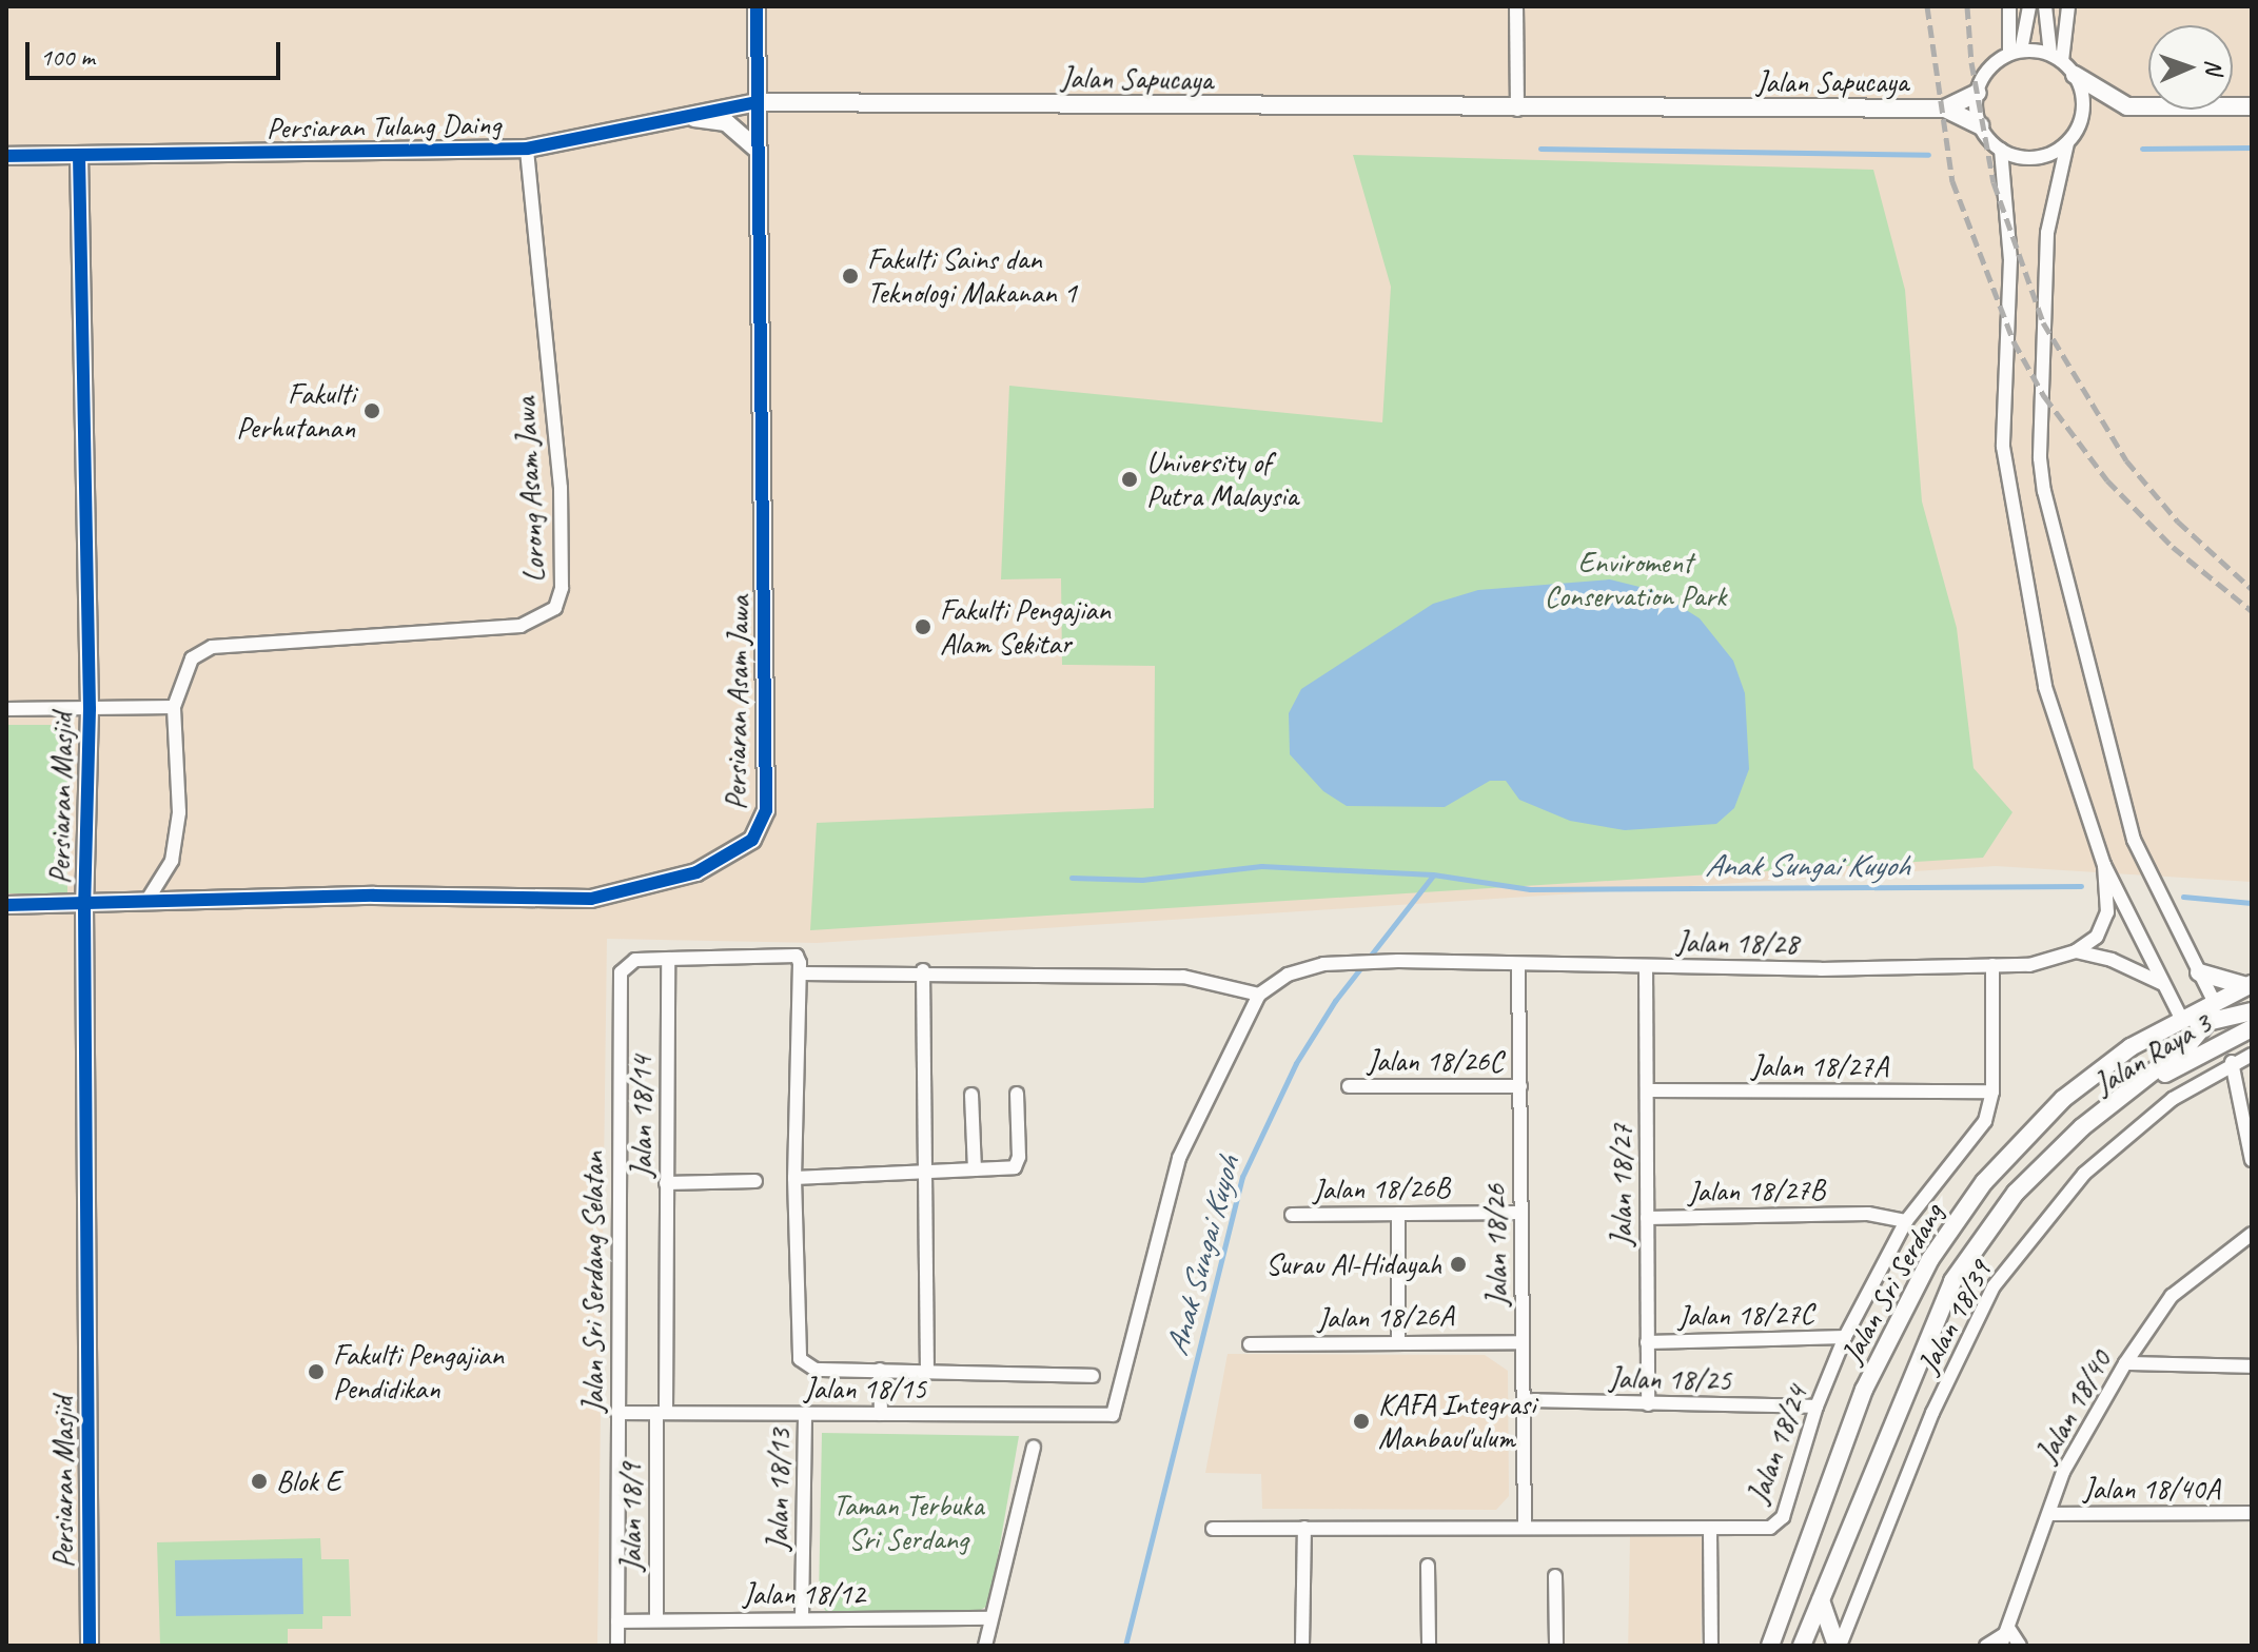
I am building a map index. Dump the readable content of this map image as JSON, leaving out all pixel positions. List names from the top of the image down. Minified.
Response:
{"streets":{"street":["Jalan Sapucaya","Persiaran Tulang Daing","Lorong Asam Jawa","Persiaran Asam Jawa","Persiaran Masjid","Jalan 18/28","Jalan Raya 3","Jalan 18/26C","Jalan 18/27A","Jalan 18/14","Jalan 18/27","Jalan 18/26B","Jalan 18/27B","Jalan 18/26","Jalan Sri Serdang Selatan","Jalan Sri Serdang","Jalan 18/27C","Jalan 18/26A","Jalan 18/39","Jalan 18/25","Jalan 18/15","Jalan 18/40","Jalan 18/24","Jalan 18/40A","Jalan 18/13","Jalan 18/9","Jalan 18/12"]},"crossings":[["Jalan Sapucaya","Persiaran Tulang Daing"],["Jalan Sapucaya","Persiaran Asam Jawa"],["Persiaran Tulang Daing","Lorong Asam Jawa"],["Persiaran Tulang Daing","Persiaran Asam Jawa"],["Persiaran Tulang Daing","Persiaran Masjid"],["Lorong Asam Jawa","Persiaran Asam Jawa"],["Persiaran Asam Jawa","Persiaran Masjid"],["Jalan 18/28","Jalan 18/27"],["Jalan 18/28","Jalan 18/26"],["Jalan 18/28","Jalan 18/15"],["Jalan 18/28","Jalan 18/24"],["Jalan Raya 3","Jalan Sri Serdang"],["Jalan 18/26C","Jalan 18/26"],["Jalan 18/27A","Jalan 18/27"],["Jalan 18/27A","Jalan 18/24"],["Jalan 18/14","Jalan Sri Serdang Selatan"],["Jalan 18/14","Jalan 18/15"],["Jalan 18/14","Jalan 18/9"],["Jalan 18/27","Jalan 18/27B"],["Jalan 18/27","Jalan 18/27C"],["Jalan 18/27","Jalan 18/25"],["Jalan 18/26B","Jalan 18/26"],["Jalan 18/27B","Jalan 18/24"],["Jalan 18/26","Jalan 18/26A"],["Jalan 18/26","Jalan 18/25"],["Jalan 18/26","Jalan 18/24"],["Jalan Sri Serdang Selatan","Jalan 18/15"],["Jalan Sri Serdang Selatan","Jalan 18/12"],["Jalan 18/27C","Jalan 18/24"],["Jalan 18/25","Jalan 18/24"],["Jalan 18/15","Jalan 18/13"],["Jalan 18/15","Jalan 18/9"],["Jalan 18/40","Jalan 18/40A"],["Jalan 18/13","Jalan 18/12"],["Jalan 18/9","Jalan 18/12"]],"water":["Anak Sungai Kuyoh"],"parks":["Enviroment Conservation Park","Taman Terbuka Sri Serdang"],"places":["Fakulti Sains dan Teknologi Makanan 1","Fakulti Perhutanan","University of Putra Malaysia","Fakulti Pengajian Alam Sekitar","Surau Al-Hidayah","Fakulti Pengajian Pendidikan","KAFA Integrasi Manbaul'ulum","Blok E"],"scale_bar":"100 m","north":"right"}
